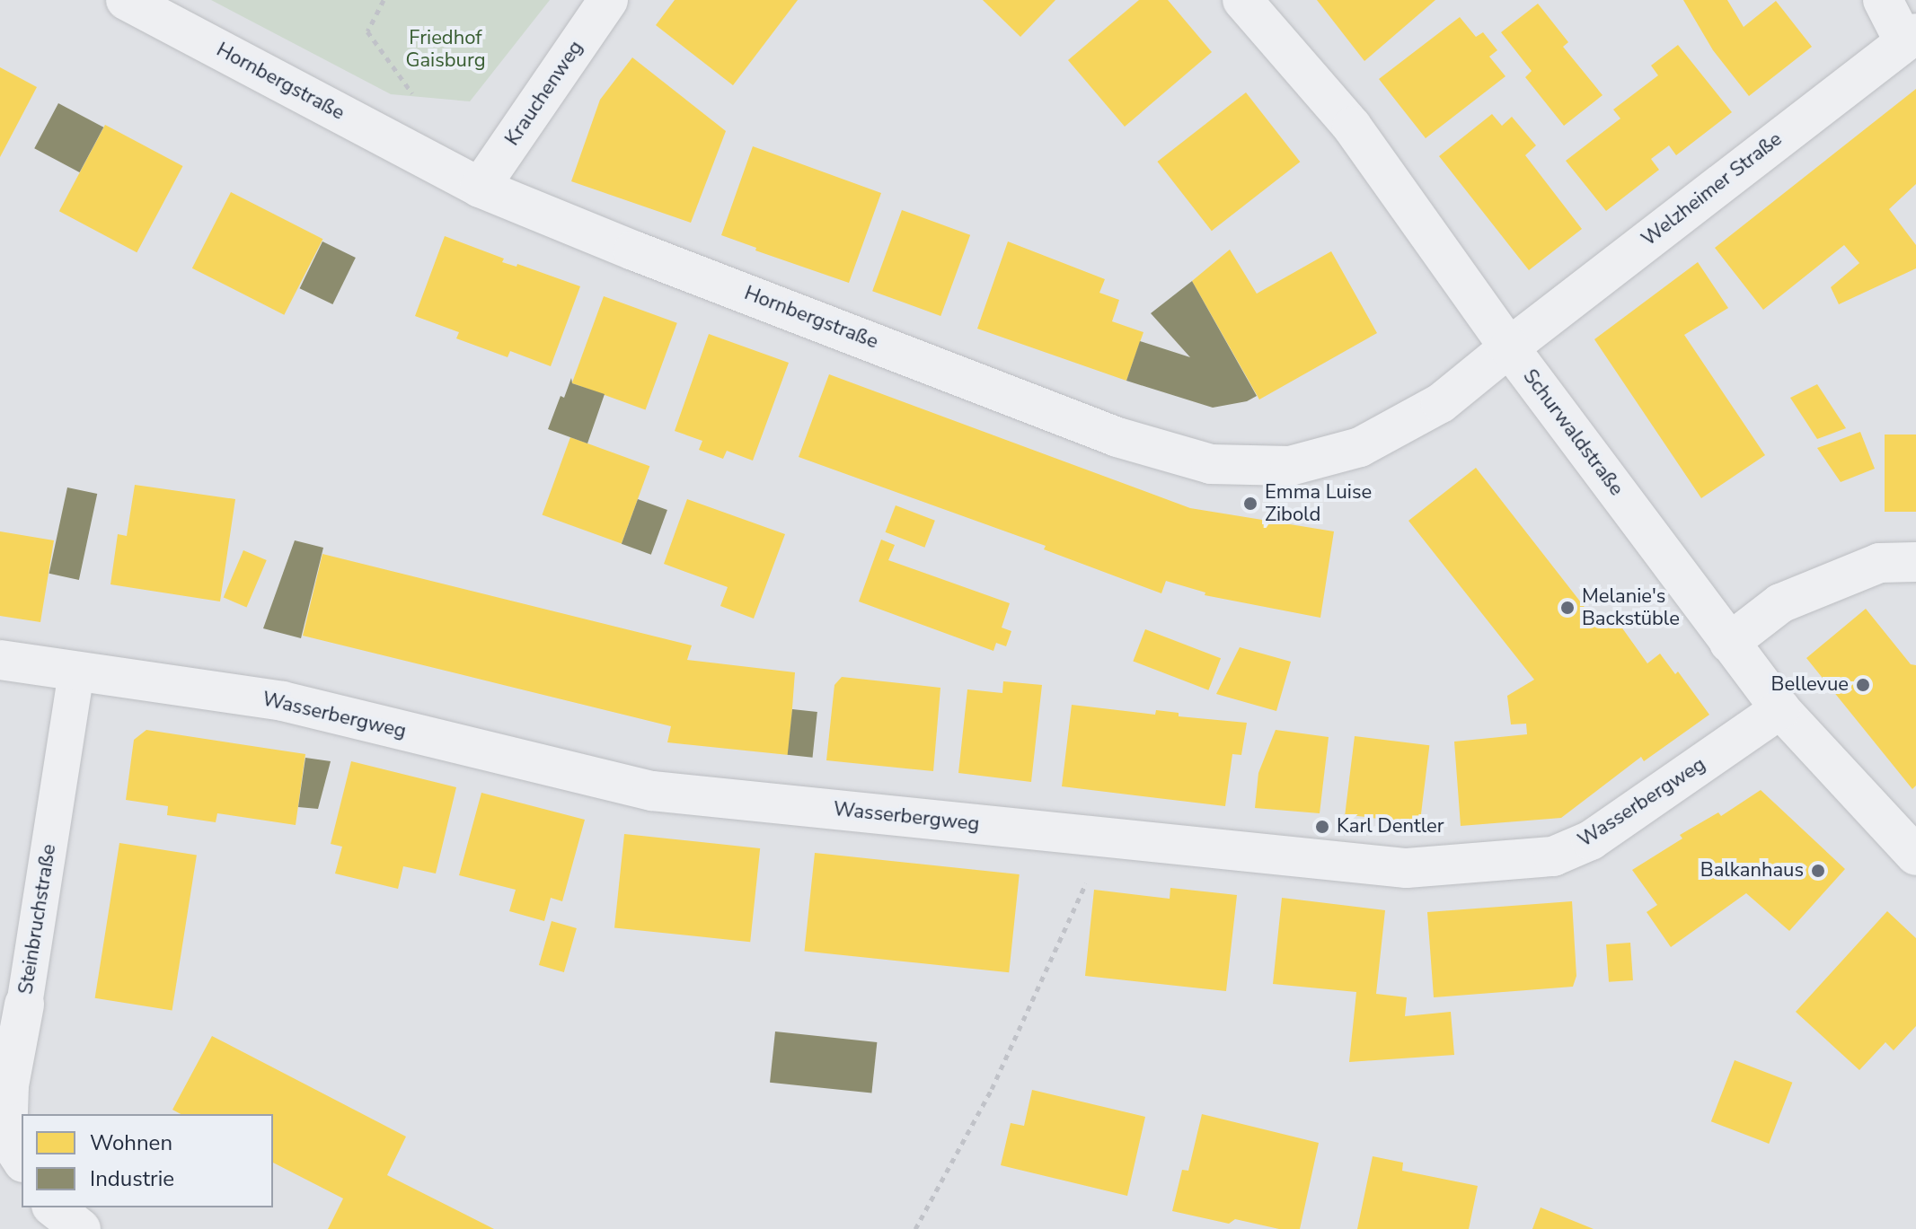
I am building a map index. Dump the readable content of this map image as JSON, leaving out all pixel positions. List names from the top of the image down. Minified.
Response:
{"streets":{"street":["Hornbergstraße","Krauchenweg","Welzheimer Straße","Schurwaldstraße","Wasserbergweg","Steinbruchstraße"]},"crossings":[["Hornbergstraße","Krauchenweg"],["Hornbergstraße","Welzheimer Straße"],["Hornbergstraße","Schurwaldstraße"],["Welzheimer Straße","Schurwaldstraße"],["Schurwaldstraße","Wasserbergweg"],["Wasserbergweg","Steinbruchstraße"]],"parks":["Friedhof Gaisburg"],"places":["Emma Luise Zibold","Melanie's Backstüble","Bellevue","Karl Dentler","Balkanhaus"],"legend":["Wohnen","Industrie"]}
